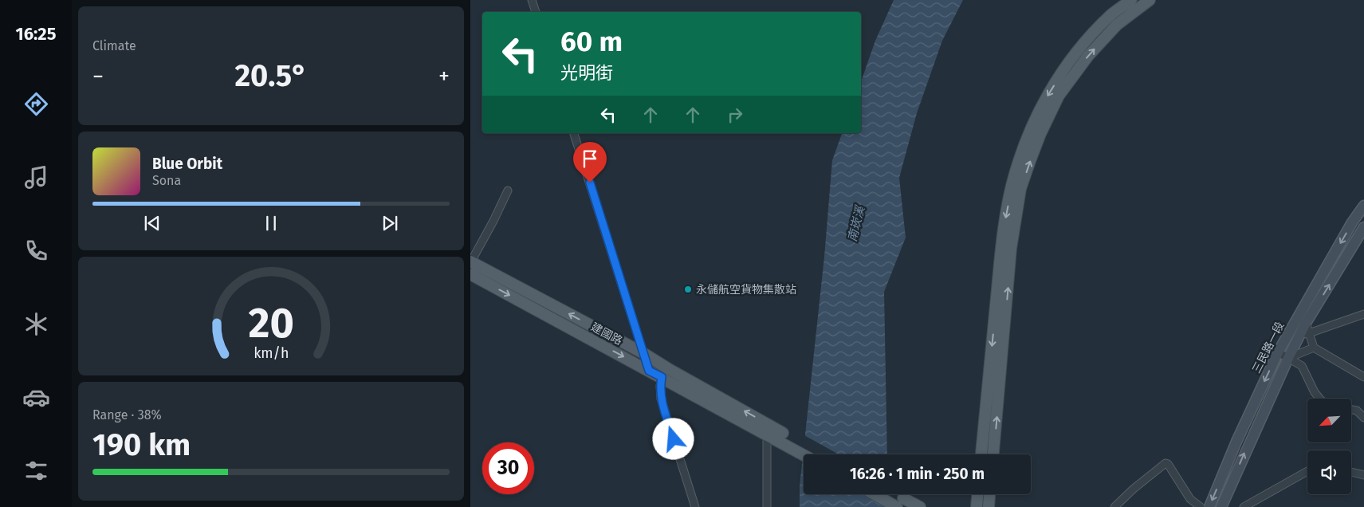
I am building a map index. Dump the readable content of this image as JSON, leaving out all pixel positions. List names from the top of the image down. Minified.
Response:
{"streets":{"main road":["建國路"],"street":["三民路一段"]},"water":["南崁溪"],"places":["永儲航空貨物集散站"],"north":"bottom left","page":{"tabs":"16:25","tile":["Climate",["Range · 38%","190 km"]],"turn":["60 m","光明街"],"heat":["−","20.5°","+"],"song":["Blue Orbit","Sona"],"limit":"30","trip":"16:26 · 1 min · 250 m","gauge":["20","km/h"]}}
